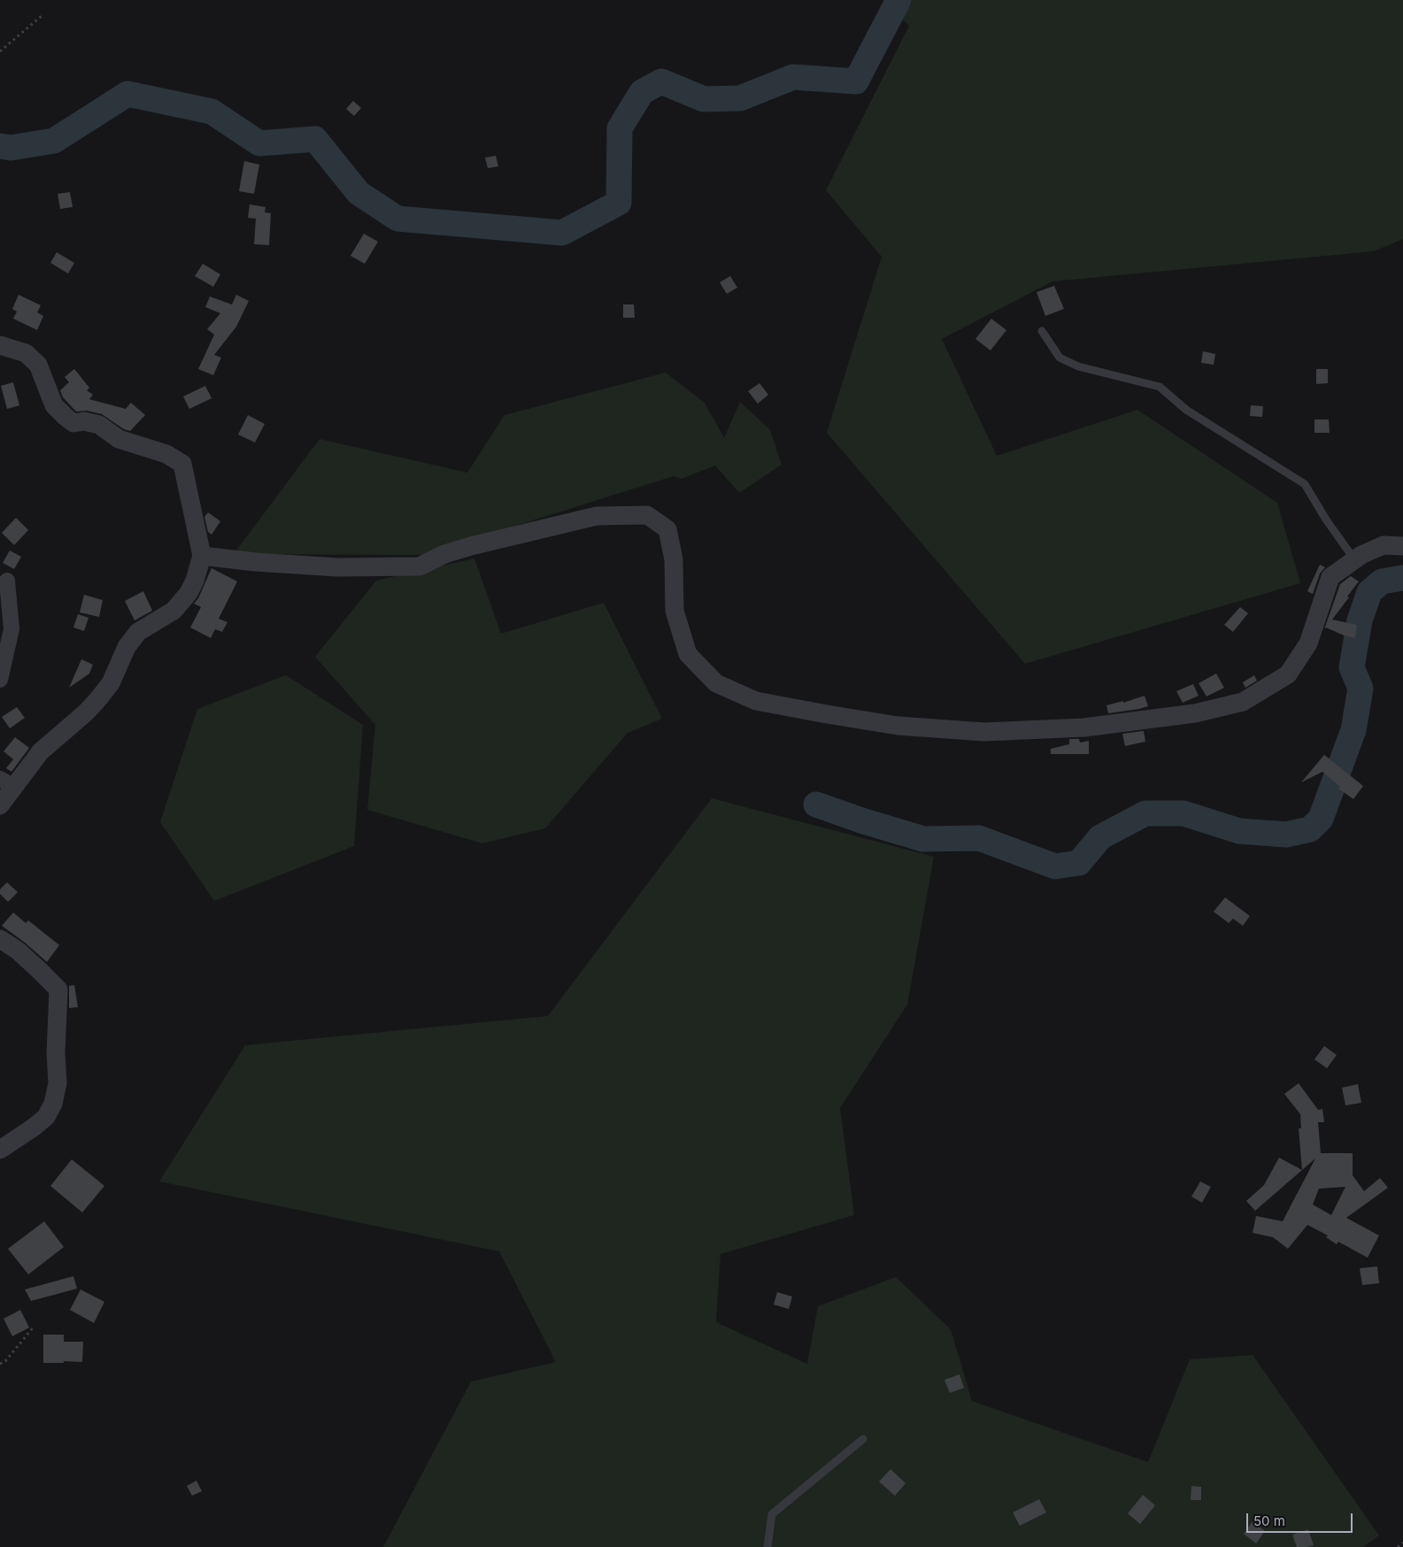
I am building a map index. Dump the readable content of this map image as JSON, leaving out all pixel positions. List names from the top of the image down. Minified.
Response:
{"scale_bar":"50 m"}
